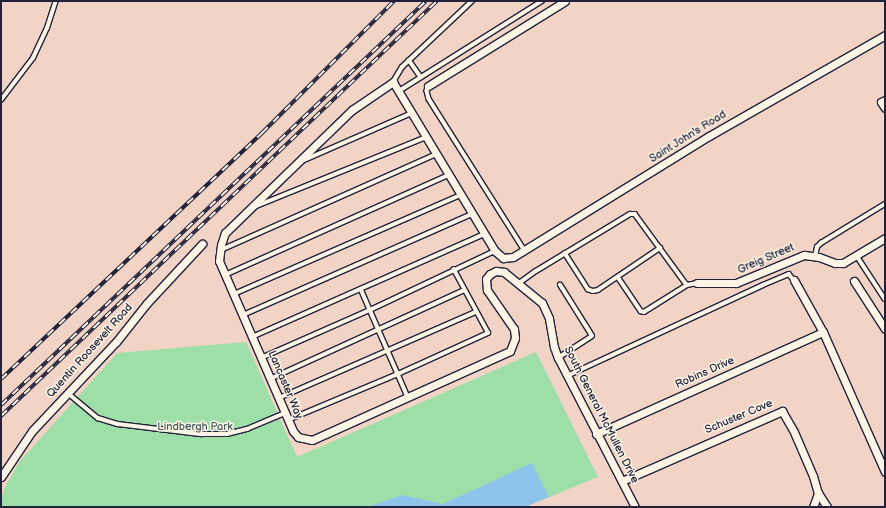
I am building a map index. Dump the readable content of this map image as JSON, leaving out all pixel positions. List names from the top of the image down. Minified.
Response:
{"streets":{"street":["Saint John's Road","Greig Street","Quentin Roosevelt Road","Robins Drive","Lancaster Way","South General McMullen Drive","Schuster Cove"]},"crossings":[["Robins Drive","South General McMullen Drive"],["Lancaster Way","South General McMullen Drive"],["South General McMullen Drive","Schuster Cove"]],"parks":["Lindbergh Park"]}
